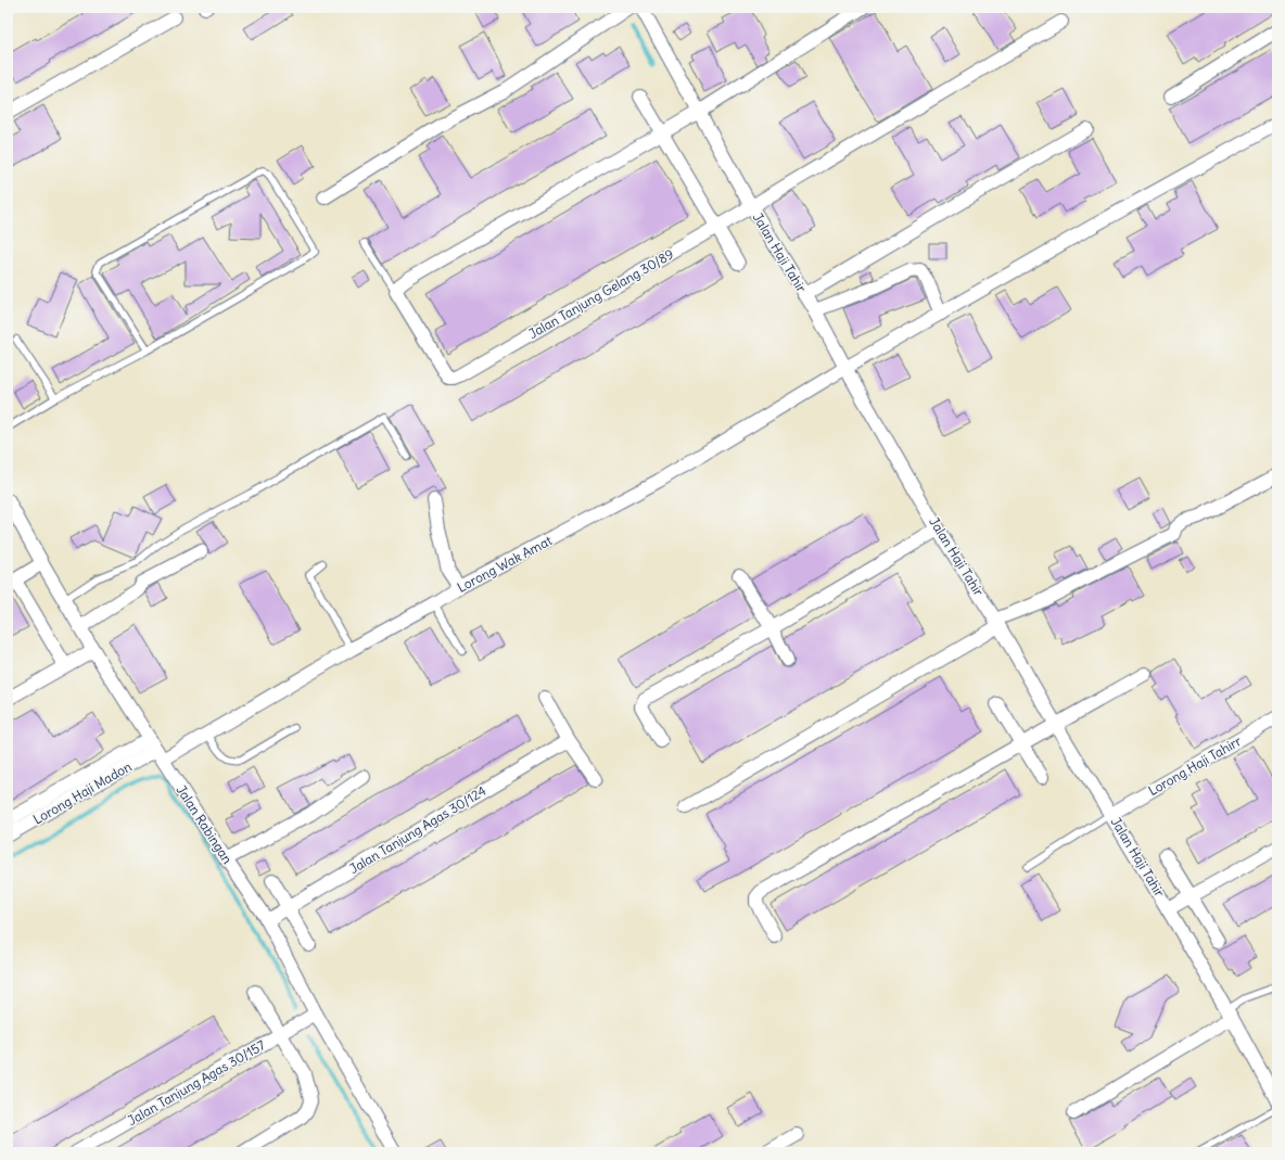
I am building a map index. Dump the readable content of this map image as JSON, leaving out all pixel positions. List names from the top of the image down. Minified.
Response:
{"streets":{"street":["Jalan Haji Tahir","Jalan Tanjung Gelang 30/89","Lorong Wak Amat","Lorong Haji Tahirr","Lorong Haji Madon","Jalan Rabingan","Jalan Tanjung Agas 30/124","Jalan Tanjung Agas 30/157"]},"crossings":[["Jalan Haji Tahir","Jalan Tanjung Gelang 30/89"],["Jalan Haji Tahir","Lorong Wak Amat"],["Jalan Haji Tahir","Lorong Haji Tahirr"],["Lorong Wak Amat","Lorong Haji Madon"],["Lorong Wak Amat","Jalan Rabingan"],["Lorong Haji Madon","Jalan Rabingan"],["Jalan Rabingan","Jalan Tanjung Agas 30/124"],["Jalan Rabingan","Jalan Tanjung Agas 30/157"]]}
